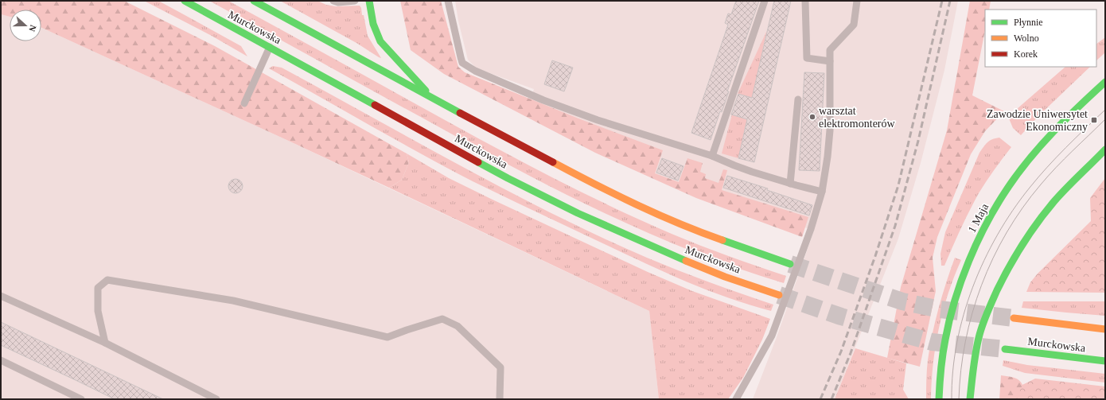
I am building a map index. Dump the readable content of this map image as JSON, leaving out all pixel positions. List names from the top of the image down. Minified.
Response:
{"streets":{"main road":["Murckowska","1 Maja"]},"places":{"other":["warsztat elektromonterów"],"transit":["Zawodzie Uniwersytet Ekonomiczny"]},"legend":["Płynnie","Wolno","Korek"],"north":"right"}
